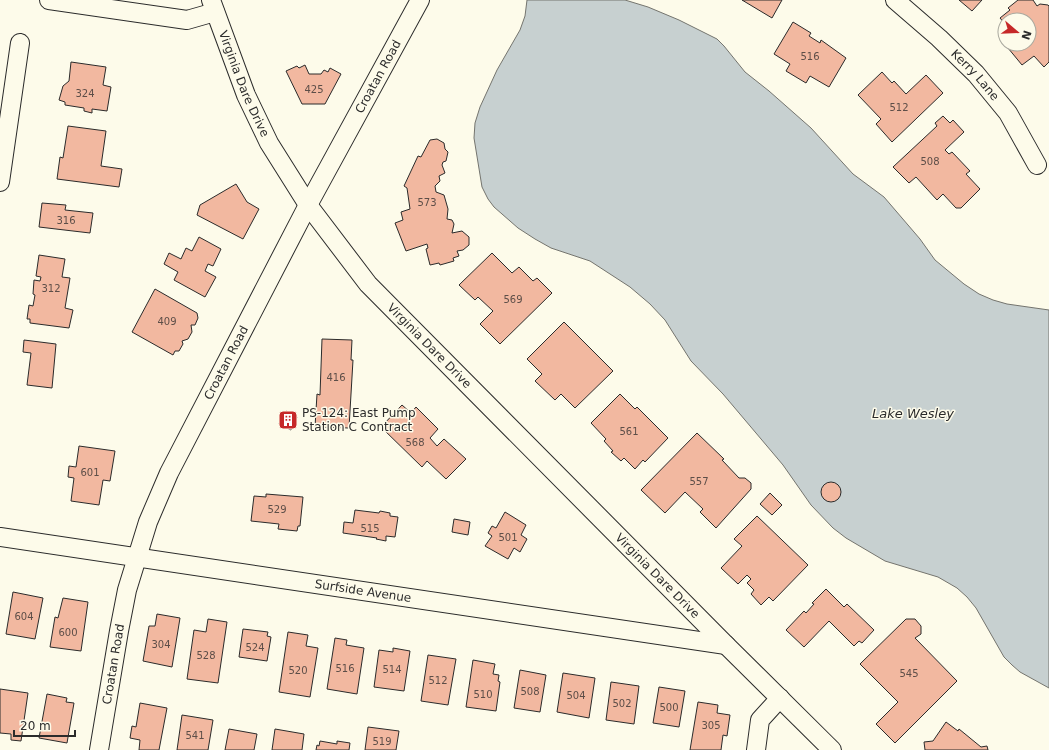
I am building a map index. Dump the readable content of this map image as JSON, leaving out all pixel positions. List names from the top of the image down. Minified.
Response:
{"streets":{"street":["Kerry Lane","Croatan Road","Virginia Dare Drive","Surfside Avenue"]},"crossings":[["Croatan Road","Virginia Dare Drive"],["Croatan Road","Surfside Avenue"],["Virginia Dare Drive","Surfside Avenue"]],"water":["Lake Wesley"],"places":{"building":["PS-124: East Pump Station C Contract"]},"house_numbers":["516","425","324","512","508","573","316","312","569","409","416","561","568","601","557","529","515","501","604","600","304","524","528","516","514","520","545","512","508","510","504","502","500","305","541","519"],"scale_bar":"20 m","north":"right"}
